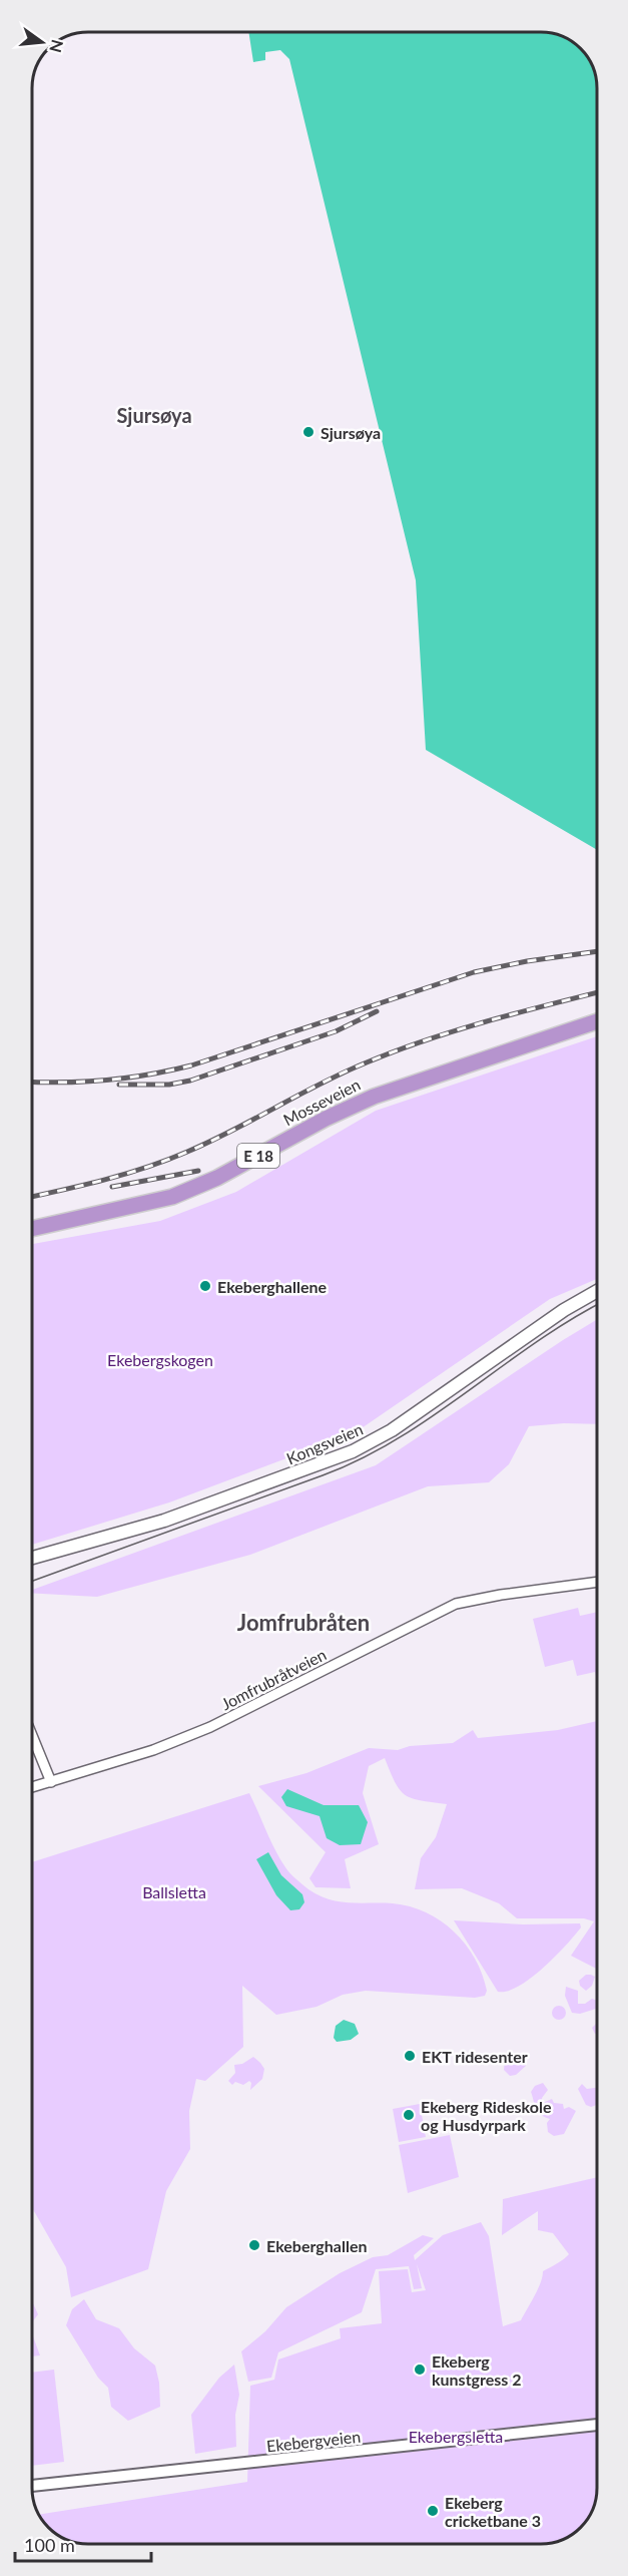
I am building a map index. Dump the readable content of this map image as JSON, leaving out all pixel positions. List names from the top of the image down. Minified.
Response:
{"streets":{"highway":["Mosseveien","E 18"],"main road":["Kongsveien"],"street":["Jomfrubråtveien","Ekebergveien"]},"districts":["Sjursøya","Jomfrubråten"],"parks":["Ekebergskogen","Ballsletta","Ekebergsletta"],"places":["Sjursøya","Ekeberghallene","EKT ridesenter","Ekeberg Rideskole og Husdyrpark","Ekeberghallen","Ekeberg kunstgress 2","Ekeberg cricketbane 3"],"scale_bar":"100 m","north":"right"}
